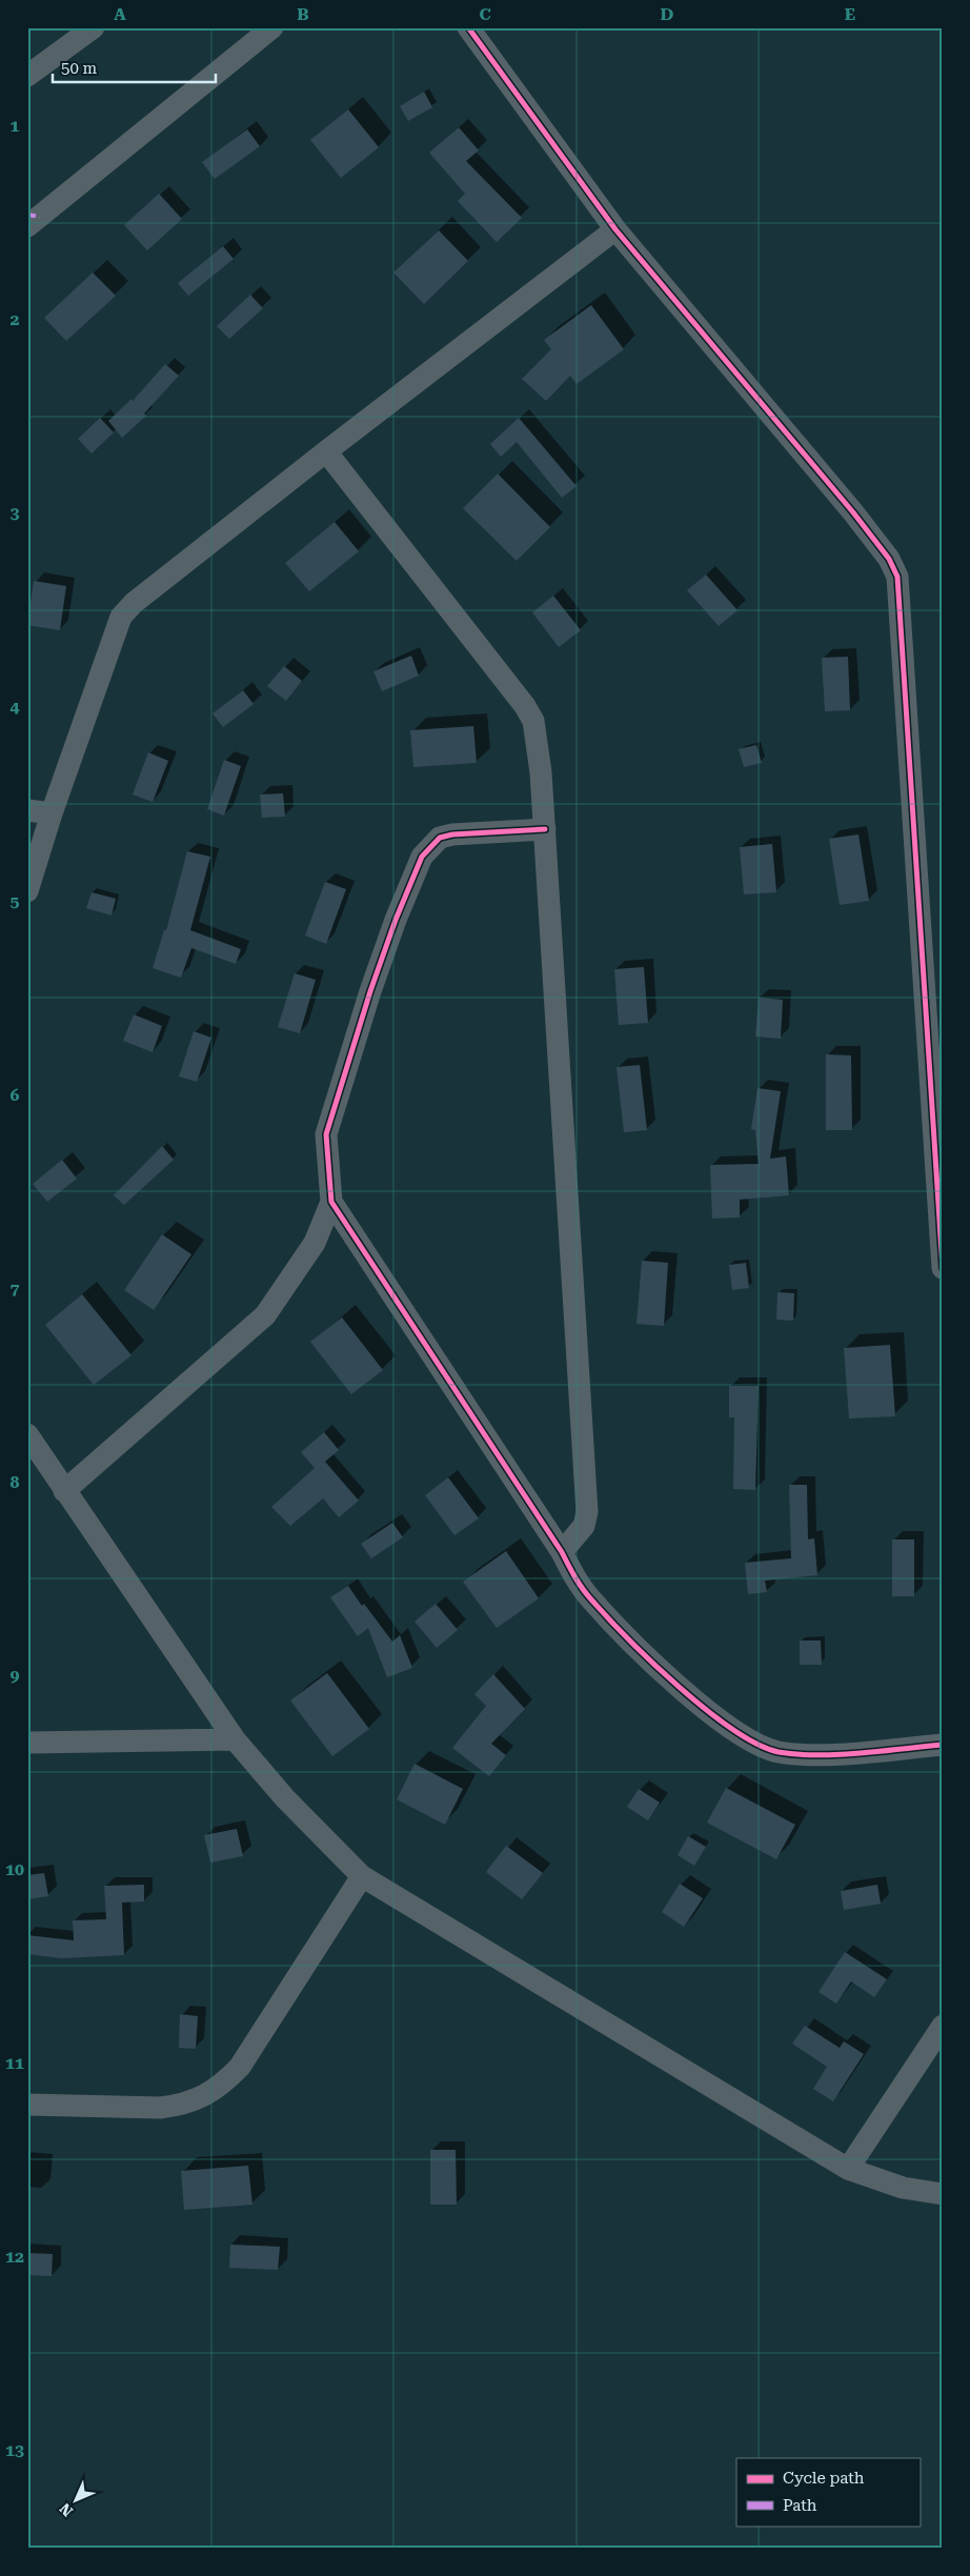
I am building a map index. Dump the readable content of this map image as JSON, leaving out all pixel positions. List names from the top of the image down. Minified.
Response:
{"legend":["Cycle path","Path"],"scale_bar":"50 m","north":"bottom left","grid":{"columns":["A","B","C","D","E"],"rows":["1","2","3","4","5","6","7","8","9","10","11","12","13"]}}
